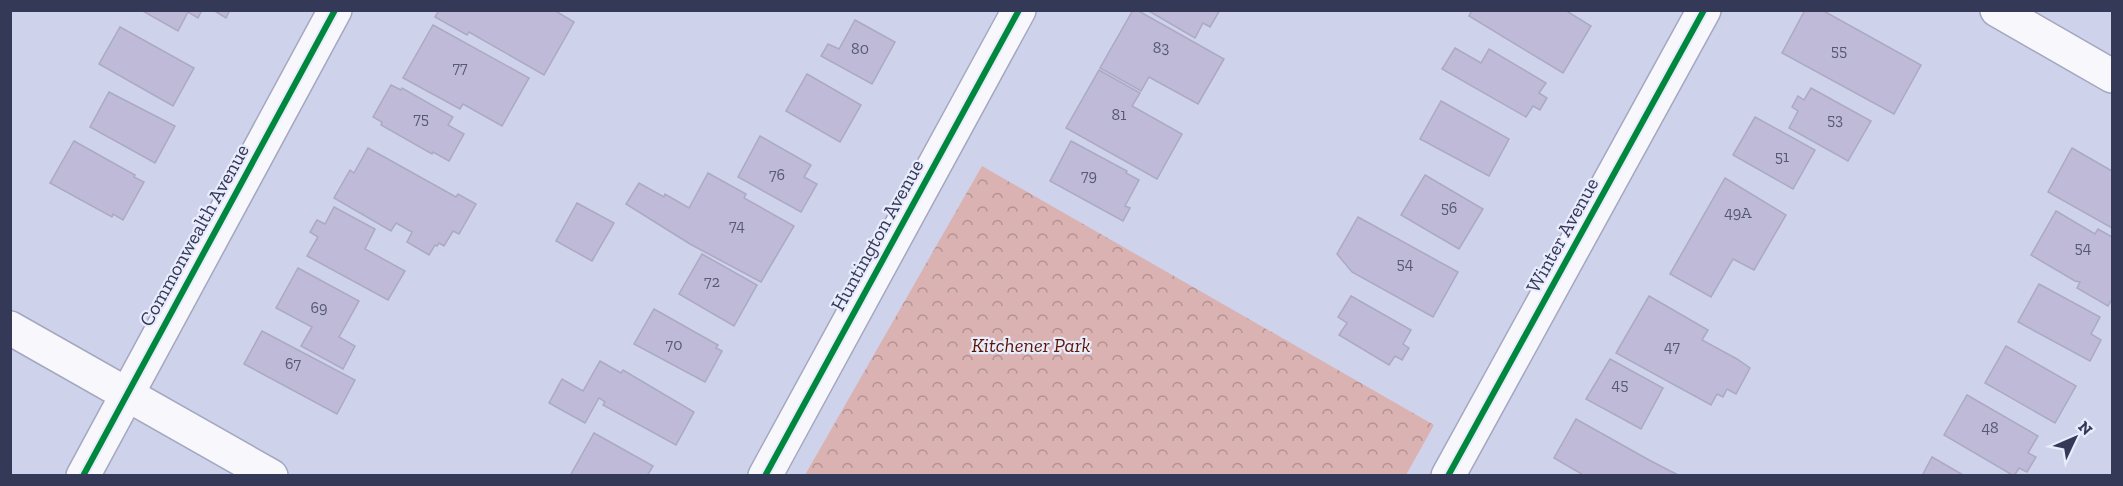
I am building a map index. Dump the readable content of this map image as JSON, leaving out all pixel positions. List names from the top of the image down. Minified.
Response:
{"streets":{"street":["Commonwealth Avenue","Huntington Avenue","Winter Avenue"]},"parks":["Kitchener Park"],"house_numbers":["83","80","55","77","81","75","53","51","76","79","56","49A","74","54","54","72","69","70","47","67","45","48"],"north":"top right"}
